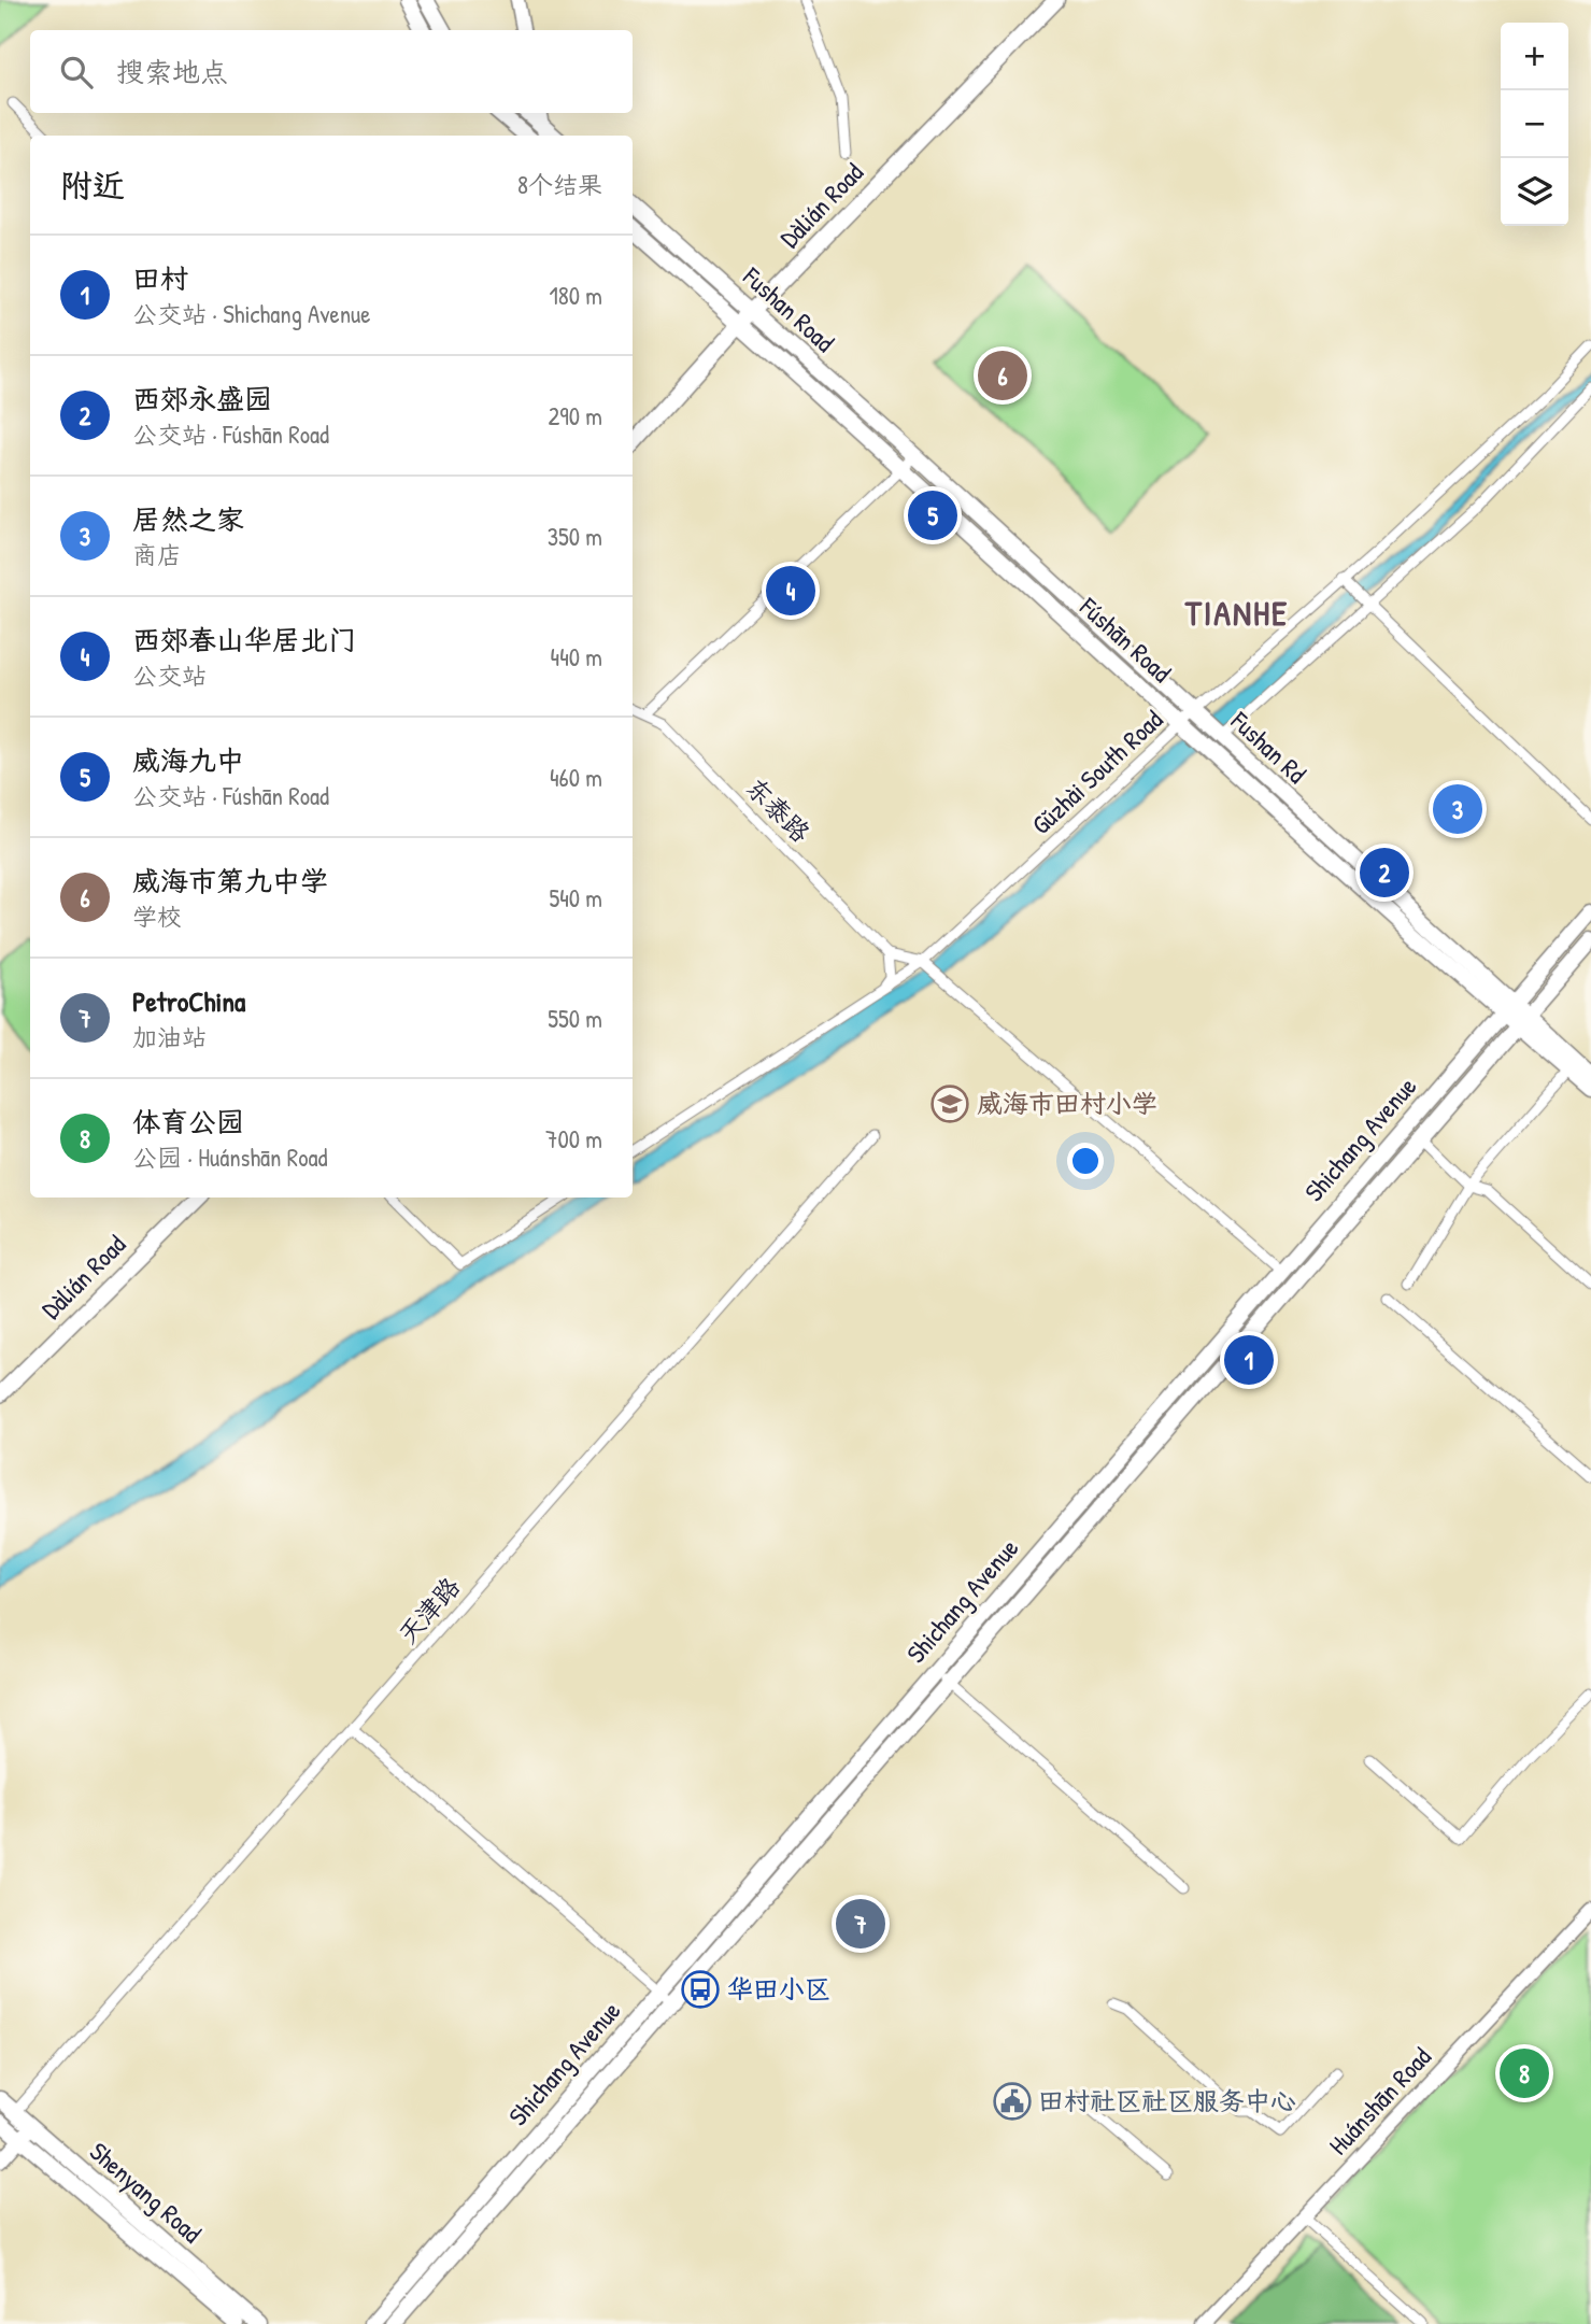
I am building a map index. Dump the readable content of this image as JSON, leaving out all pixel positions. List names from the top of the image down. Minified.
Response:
{"streets":{"main road":["Dàlián Road","Fushan Road","Fúshān Road","Fushan Rd","Shichang Avenue","Huánshān Road","Shenyang Road"],"street":["Gǔzhài South Road","东泰路","天津路"]},"crossings":[["Dàlián Road","Fushan Road"],["Dàlián Road","Fúshān Road"],["Fushan Road","Fushan Rd"],["Fúshān Road","Fushan Rd"],["Fúshān Road","Gǔzhài South Road"],["Fushan Rd","Gǔzhài South Road"],["Fushan Rd","Shichang Avenue"],["天津路","Shenyang Road"]],"districts":["TIANHE"],"places":{"school or university":["威海市田村小学"],"bus stop":["华田小区"],"public building":["田村社区社区服务中心"]},"page":{"map_buttons":["+","−"],"search":"搜索地点","heading":["附近","8个结果"],"list":[{"mark":"1","name":"田村","note":"公交站 · Shichang Avenue","value":"180 m"},{"mark":"2","name":"西郊永盛园","note":"公交站 · Fúshān Road","value":"290 m"},{"mark":"3","name":"居然之家","note":"商店","value":"350 m"},{"mark":"4","name":"西郊春山华居北门","note":"公交站","value":"440 m"},{"mark":"5","name":"威海九中","note":"公交站 · Fúshān Road","value":"460 m"},{"mark":"6","name":"威海市第九中学","note":"学校","value":"540 m"},{"mark":"7","name":"PetroChina","note":"加油站","value":"550 m"},{"mark":"8","name":"体育公园","note":"公园 · Huánshān Road","value":"700 m"}],"pins":["6","5","4","3","2","1","7","8"]}}
